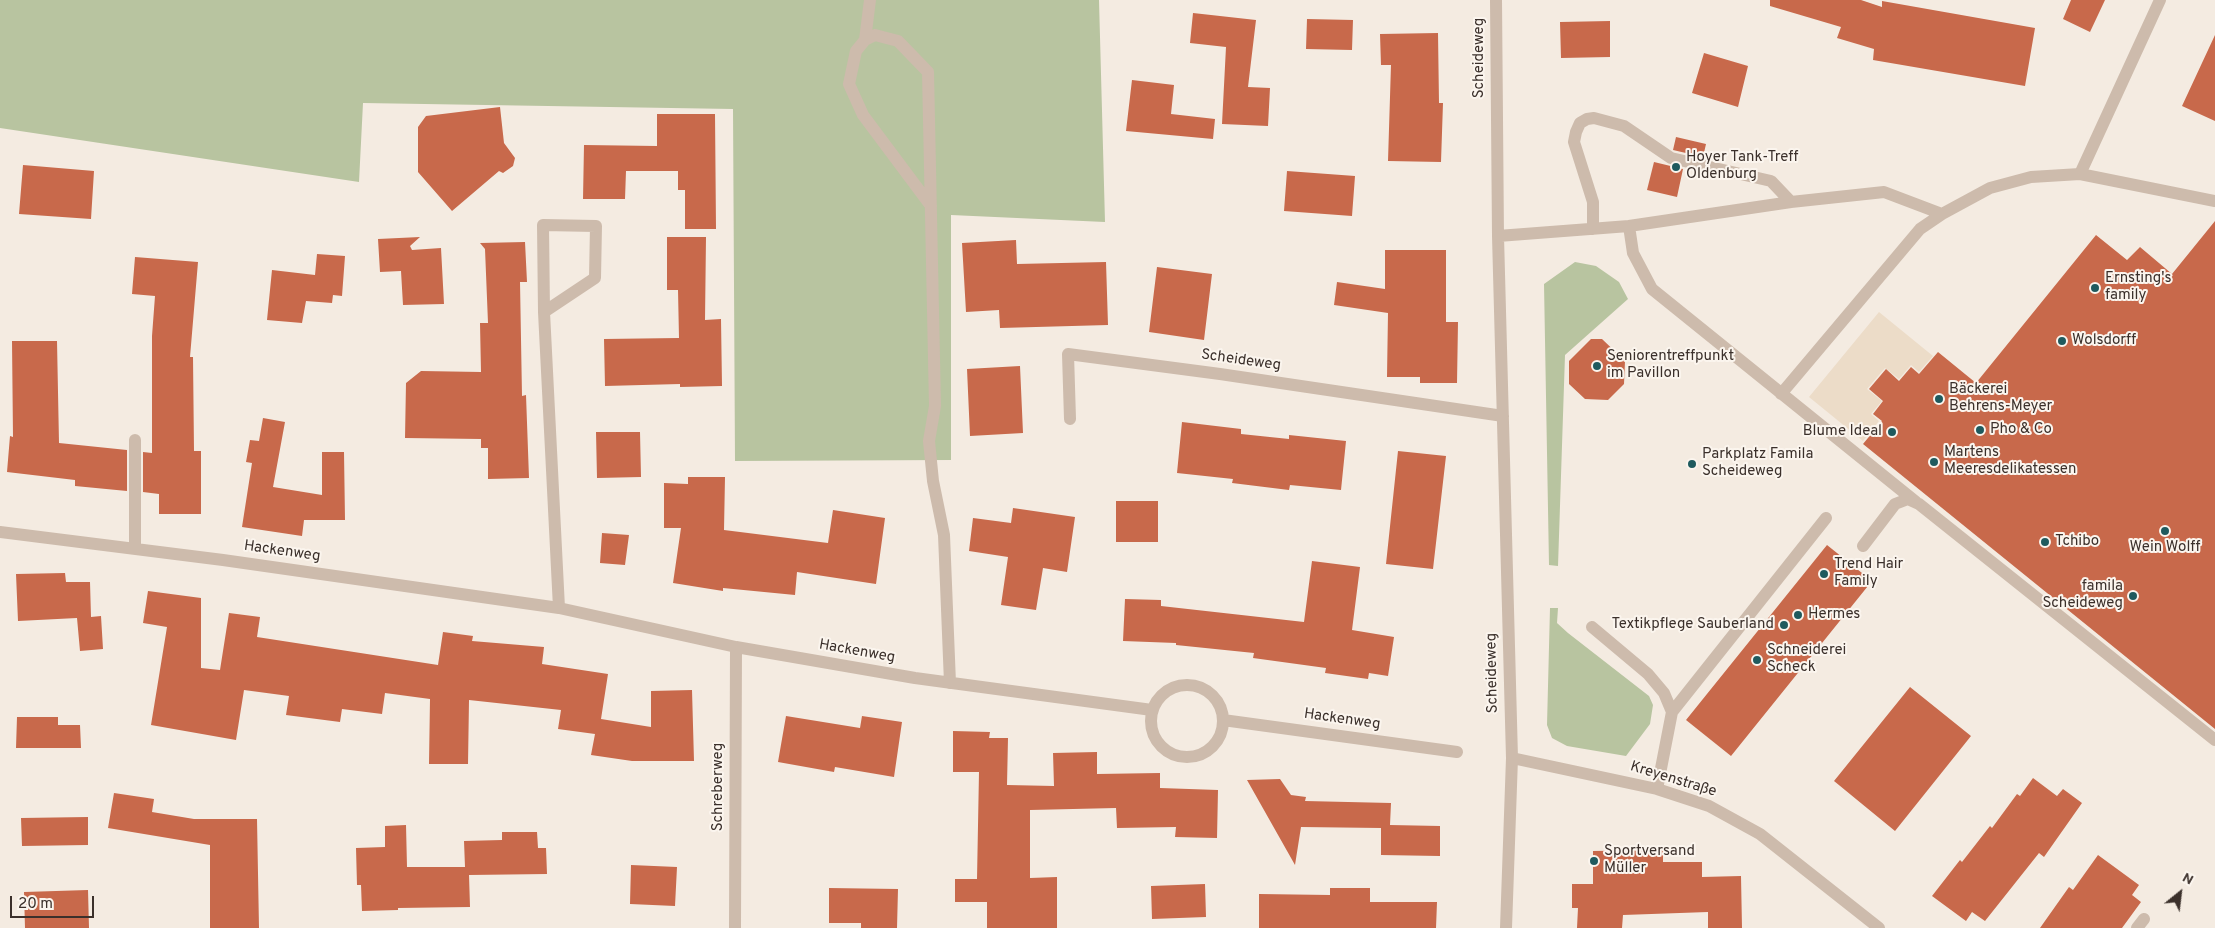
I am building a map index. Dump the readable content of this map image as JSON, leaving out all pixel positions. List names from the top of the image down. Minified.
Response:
{"streets":{"street":["Scheideweg","Hackenweg","Kreyenstraße","Schreberweg"]},"crossings":[["Scheideweg","Kreyenstraße"],["Hackenweg","Schreberweg"]],"places":["Hoyer Tank-Treff Oldenburg","Ernsting's family","Wolsdorff","Seniorentreffpunkt im Pavillon","Bäckerei Behrens-Meyer","Pho & Co","Blume Ideal","Martens Meeresdelikatessen","Parkplatz Famila Scheideweg","Wein Wolff","Tchibo","Trend Hair Family","famila Scheideweg","Hermes","Textikpflege Sauberland","Schneiderei Scheck","Sportversand Müller"],"scale_bar":"20 m","north":"top right"}
